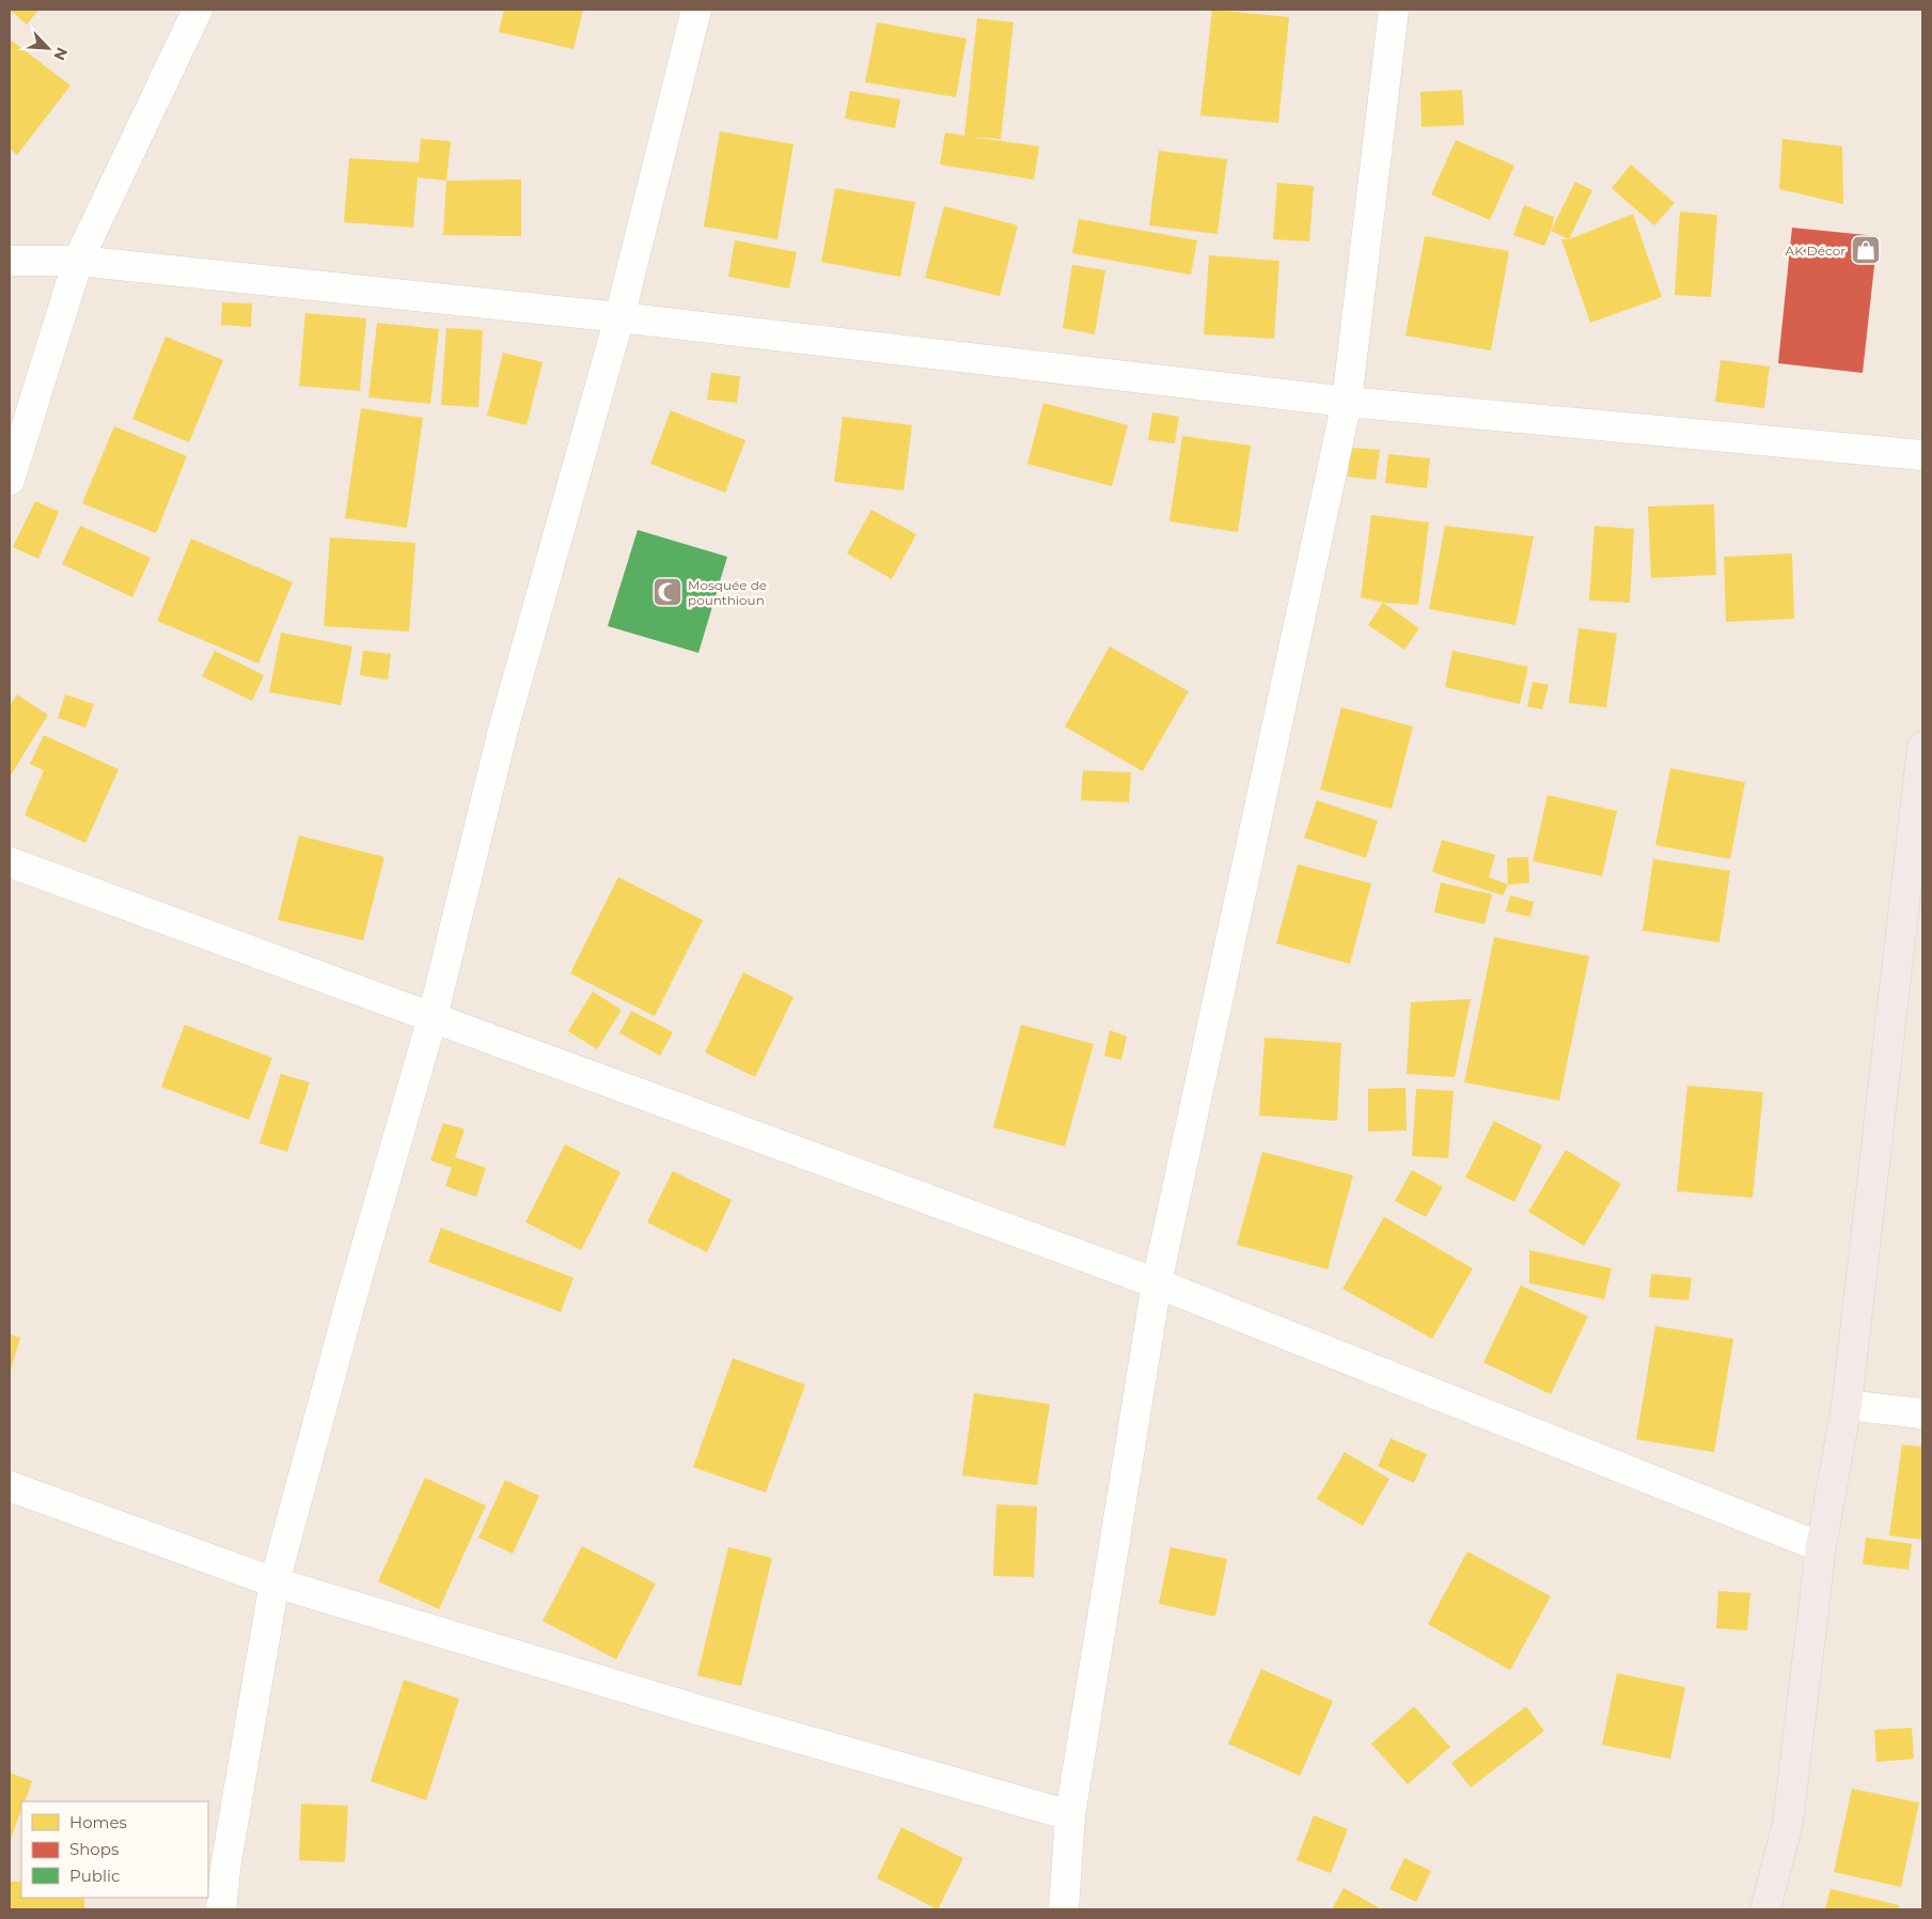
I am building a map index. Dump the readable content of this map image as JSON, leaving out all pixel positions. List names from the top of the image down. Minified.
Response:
{"places":{"shop":["AK Décor"],"mosque":["Mosquée de pounthioun"]},"legend":["Homes","Shops","Public"],"north":"bottom right"}
